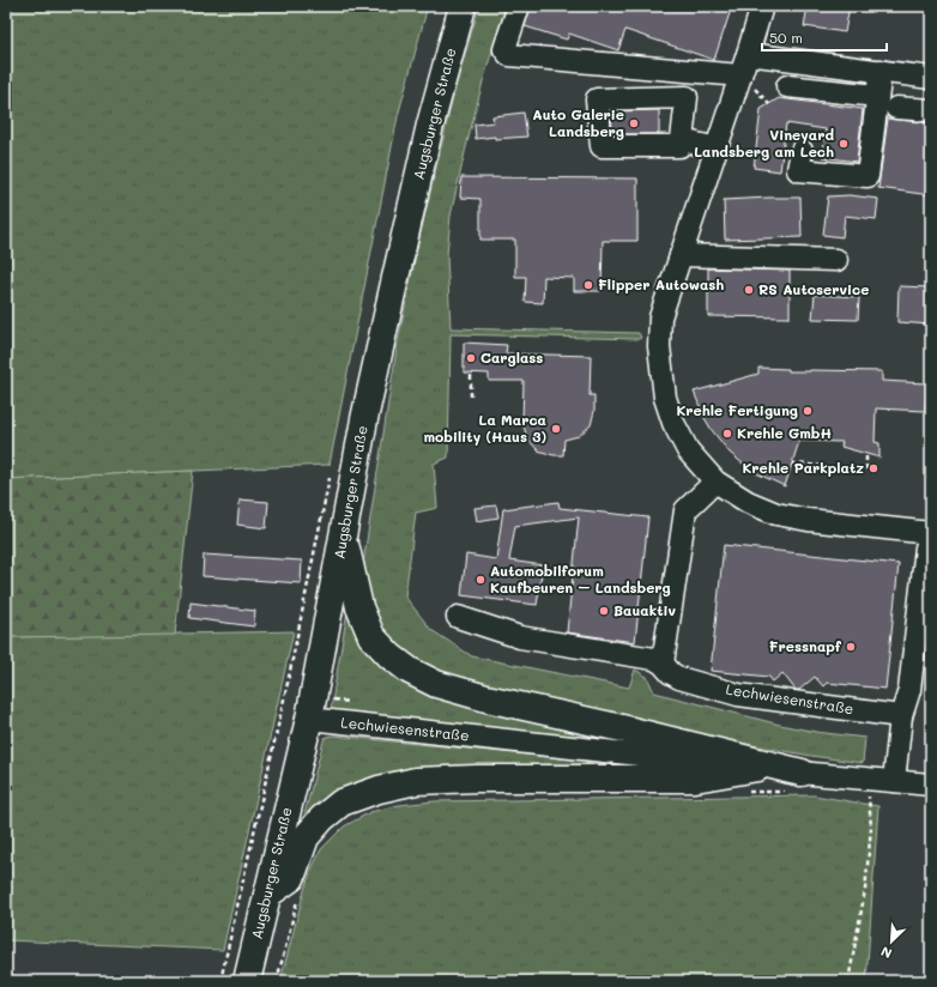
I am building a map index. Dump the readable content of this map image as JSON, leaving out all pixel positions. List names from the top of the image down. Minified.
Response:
{"streets":{"main road":["Augsburger Straße"],"street":["Lechwiesenstraße"]},"crossings":[["Augsburger Straße","Lechwiesenstraße"]],"places":["Auto Galerie Landsberg","Vineyard Landsberg am Lech","Flipper Autowash","RS Autoservice","Carglass","Krehle Fertigung","La Marca mobility (Haus 3)","Krehle GmbH","Krehle Parkplatz","Automobilforum Kaufbeuren – Landsberg","Bauaktiv","Fressnapf"],"scale_bar":"50 m","north":"bottom left"}
